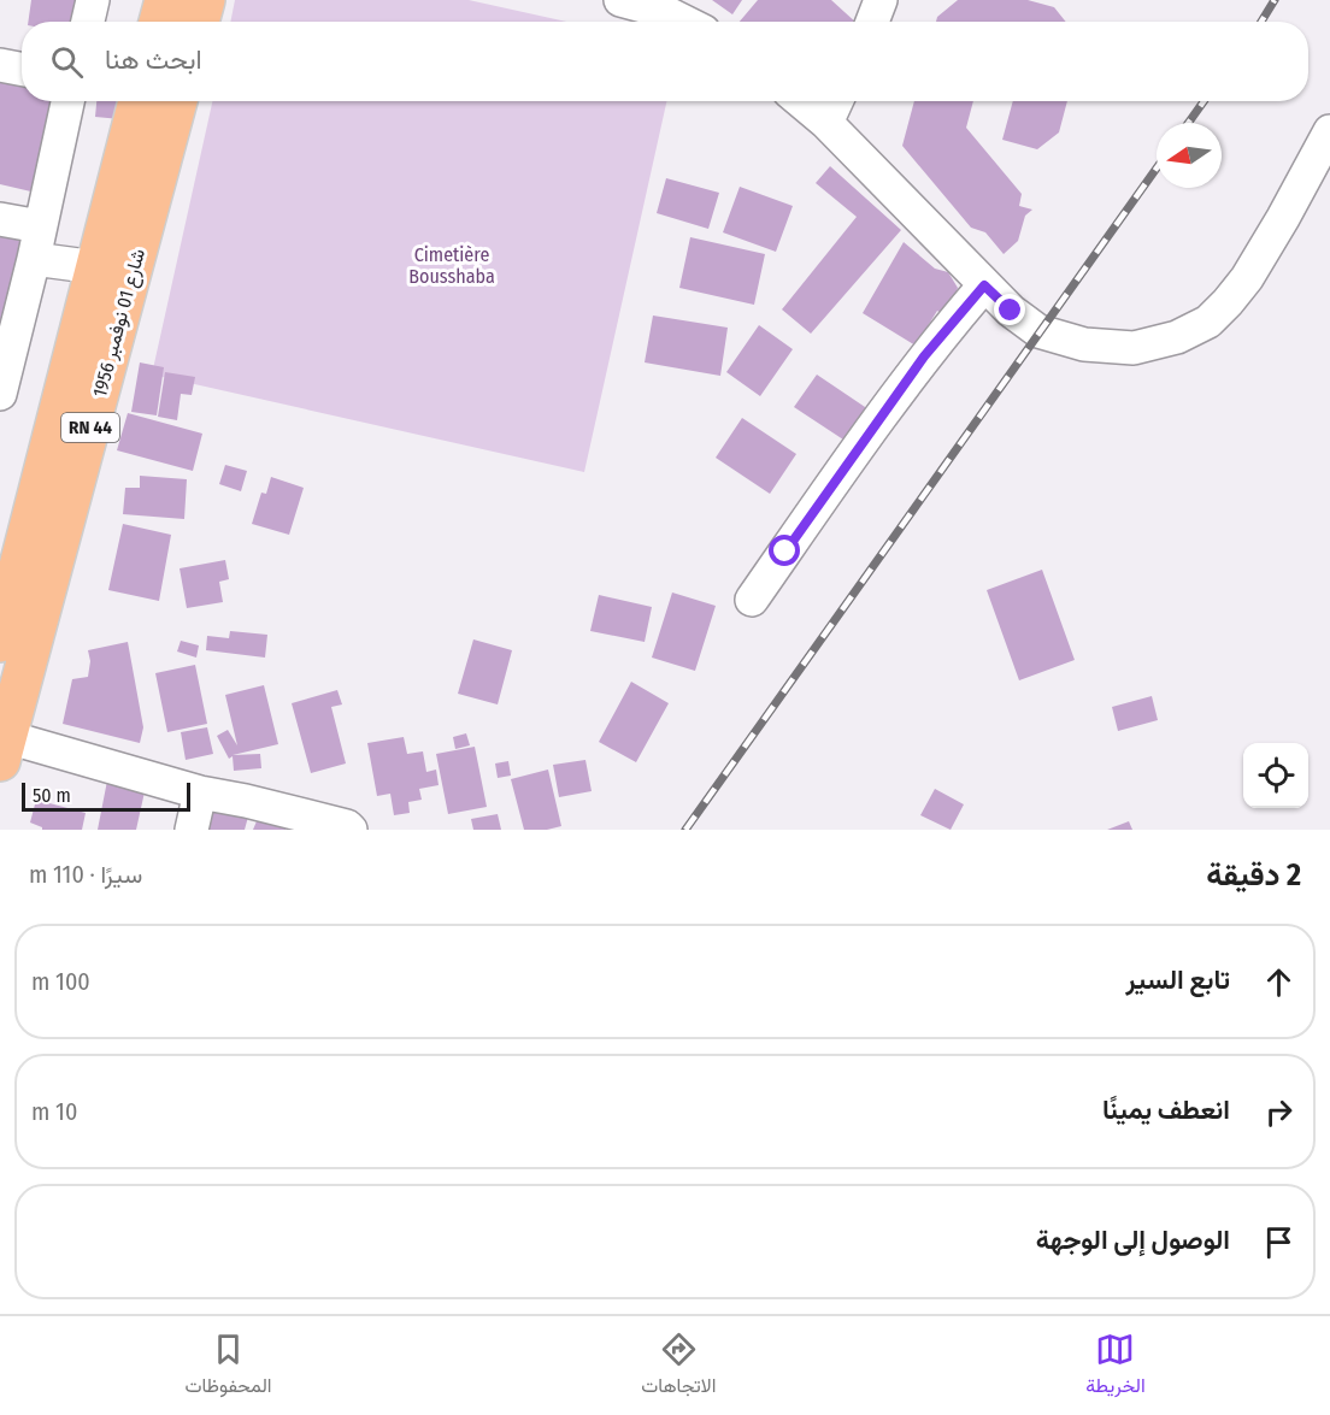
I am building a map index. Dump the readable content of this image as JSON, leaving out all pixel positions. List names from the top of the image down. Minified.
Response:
{"streets":{"main road":["شارع 01 نوفمبر 1956","RN 44"]},"parks":["Cimetière Bousshaba"],"scale_bar":"50 m","north":"left","page":{"search":"ابحث هنا","scale":"50 m","heading":["2 دقيقة","سيرًا · 110 m"],"list":[["تابع السير","100 m"],["انعطف يمينًا","10 m"],"الوصول إلى الوجهة"],"nav":["الخريطة","الاتجاهات","المحفوظات"]}}
